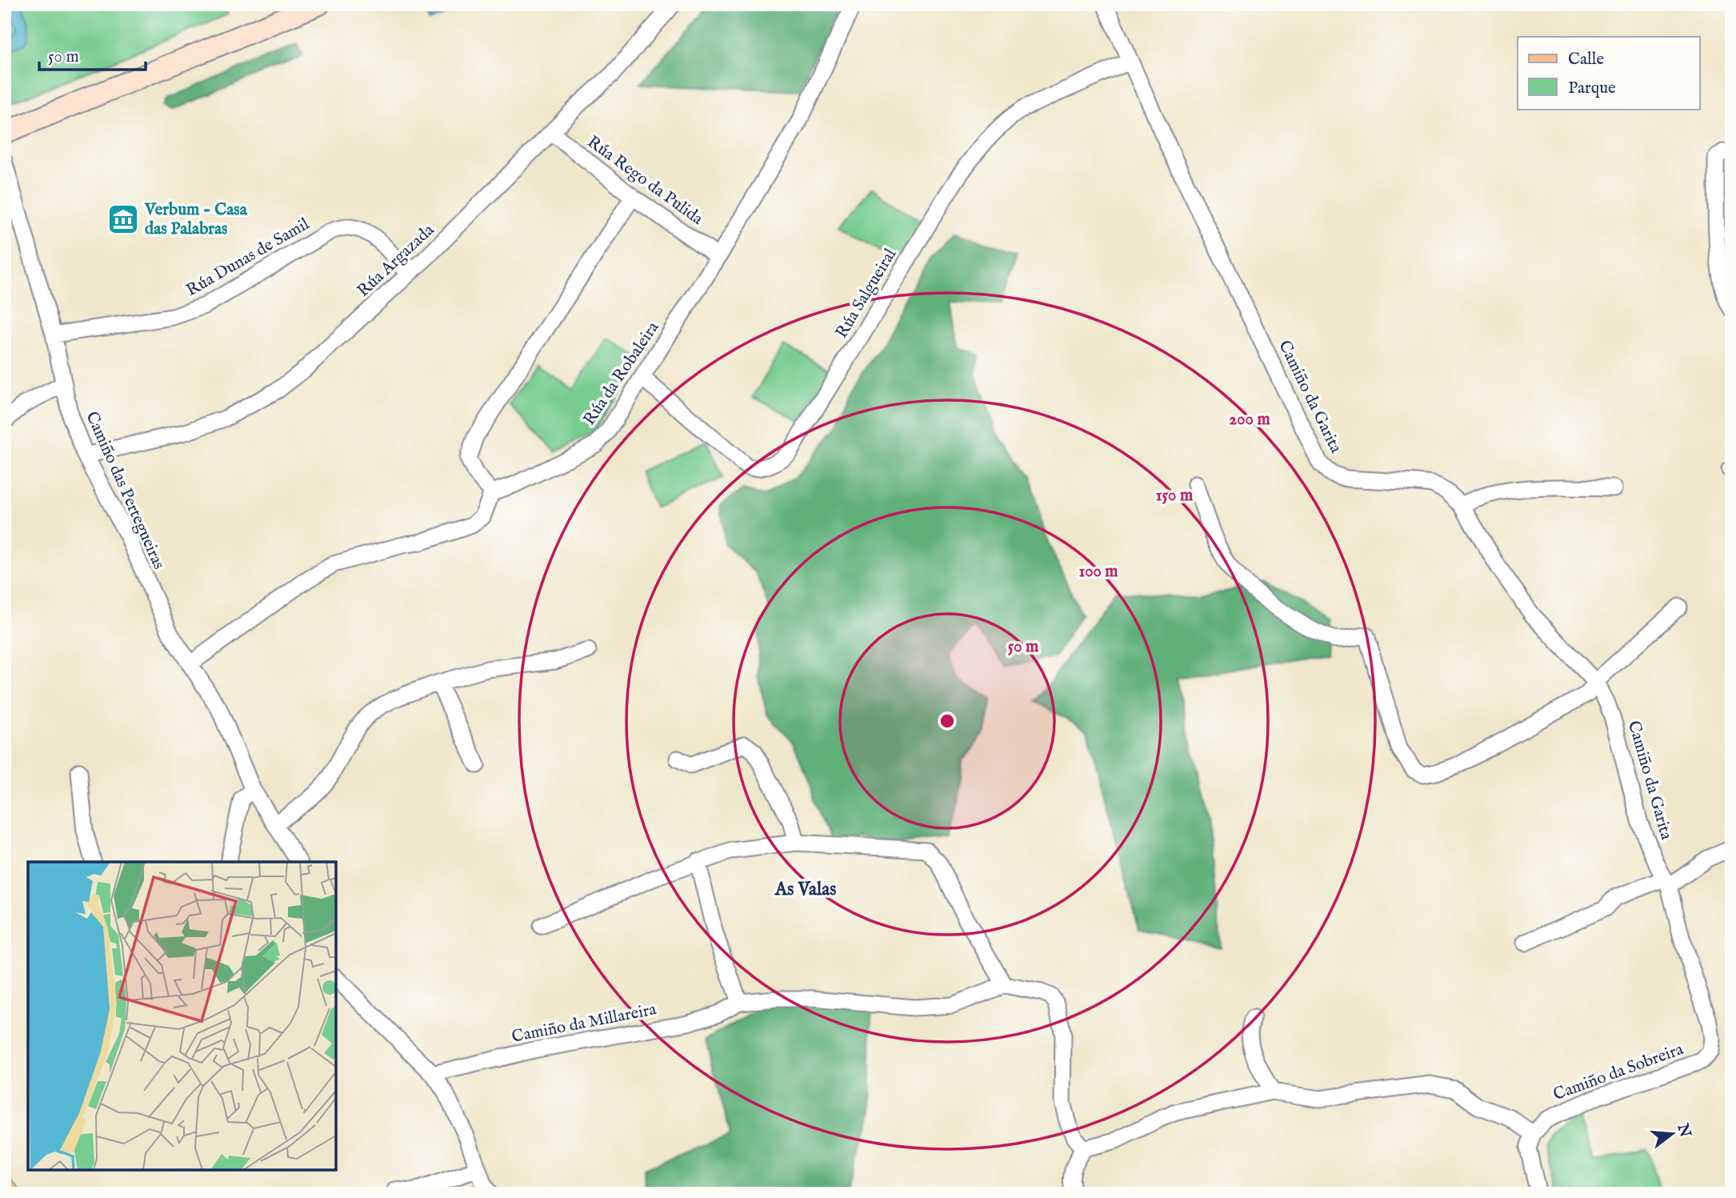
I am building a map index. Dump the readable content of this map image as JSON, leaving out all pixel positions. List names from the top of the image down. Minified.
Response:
{"streets":{"street":["Rúa Rego da Pulida","Rúa Dunas de Samil","Rúa Argazada","Rúa Salgueiral","Rúa da Robaleira","Camiño da Garita","Camiño das Pertegueiras","Camiño da Millareira","Camiño da Sobreira"]},"crossings":[["Rúa Rego da Pulida","Rúa Argazada"],["Rúa Rego da Pulida","Rúa da Robaleira"],["Rúa Dunas de Samil","Rúa Argazada"],["Rúa Dunas de Samil","Camiño das Pertegueiras"],["Rúa Argazada","Camiño das Pertegueiras"],["Rúa Salgueiral","Rúa da Robaleira"],["Rúa Salgueiral","Camiño da Garita"],["Camiño da Garita","Camiño da Sobreira"]],"districts":["As Valas"],"places":{"museum":["Verbum - Casa das Palabras"]},"legend":["Calle","Parque"],"scale_bar":"50 m","north":"right","rings":["200 m","150 m","100 m","50 m"]}
